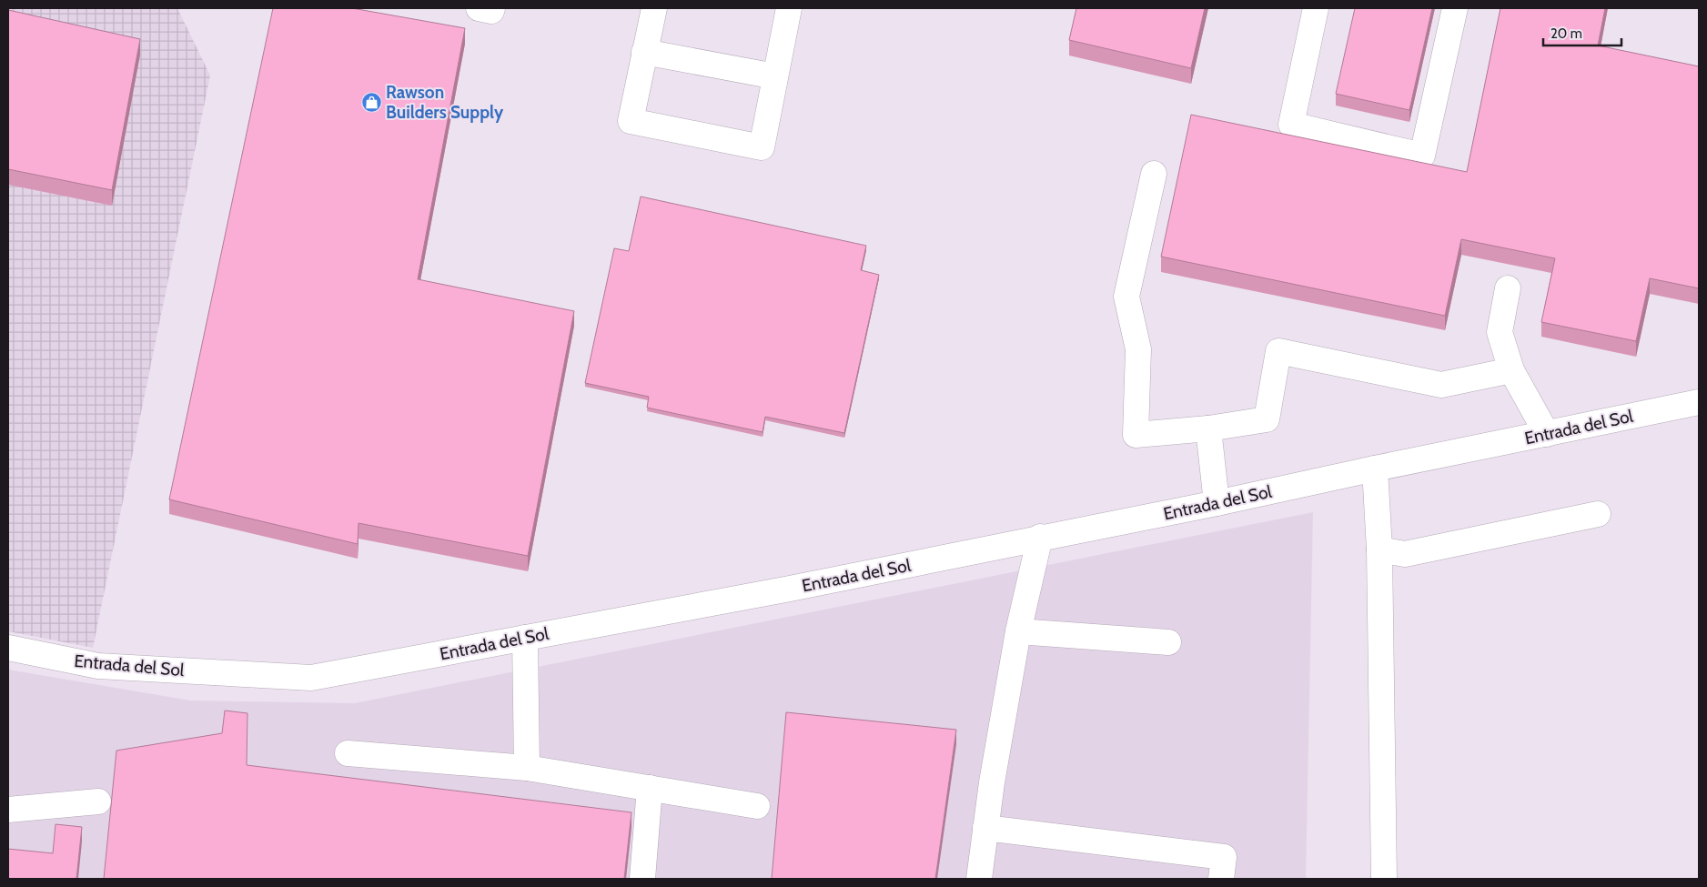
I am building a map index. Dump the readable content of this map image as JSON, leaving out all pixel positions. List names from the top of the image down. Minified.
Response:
{"streets":{"street":["Entrada del Sol"]},"places":{"shop":["Rawson Builders Supply"]},"scale_bar":"20 m"}
